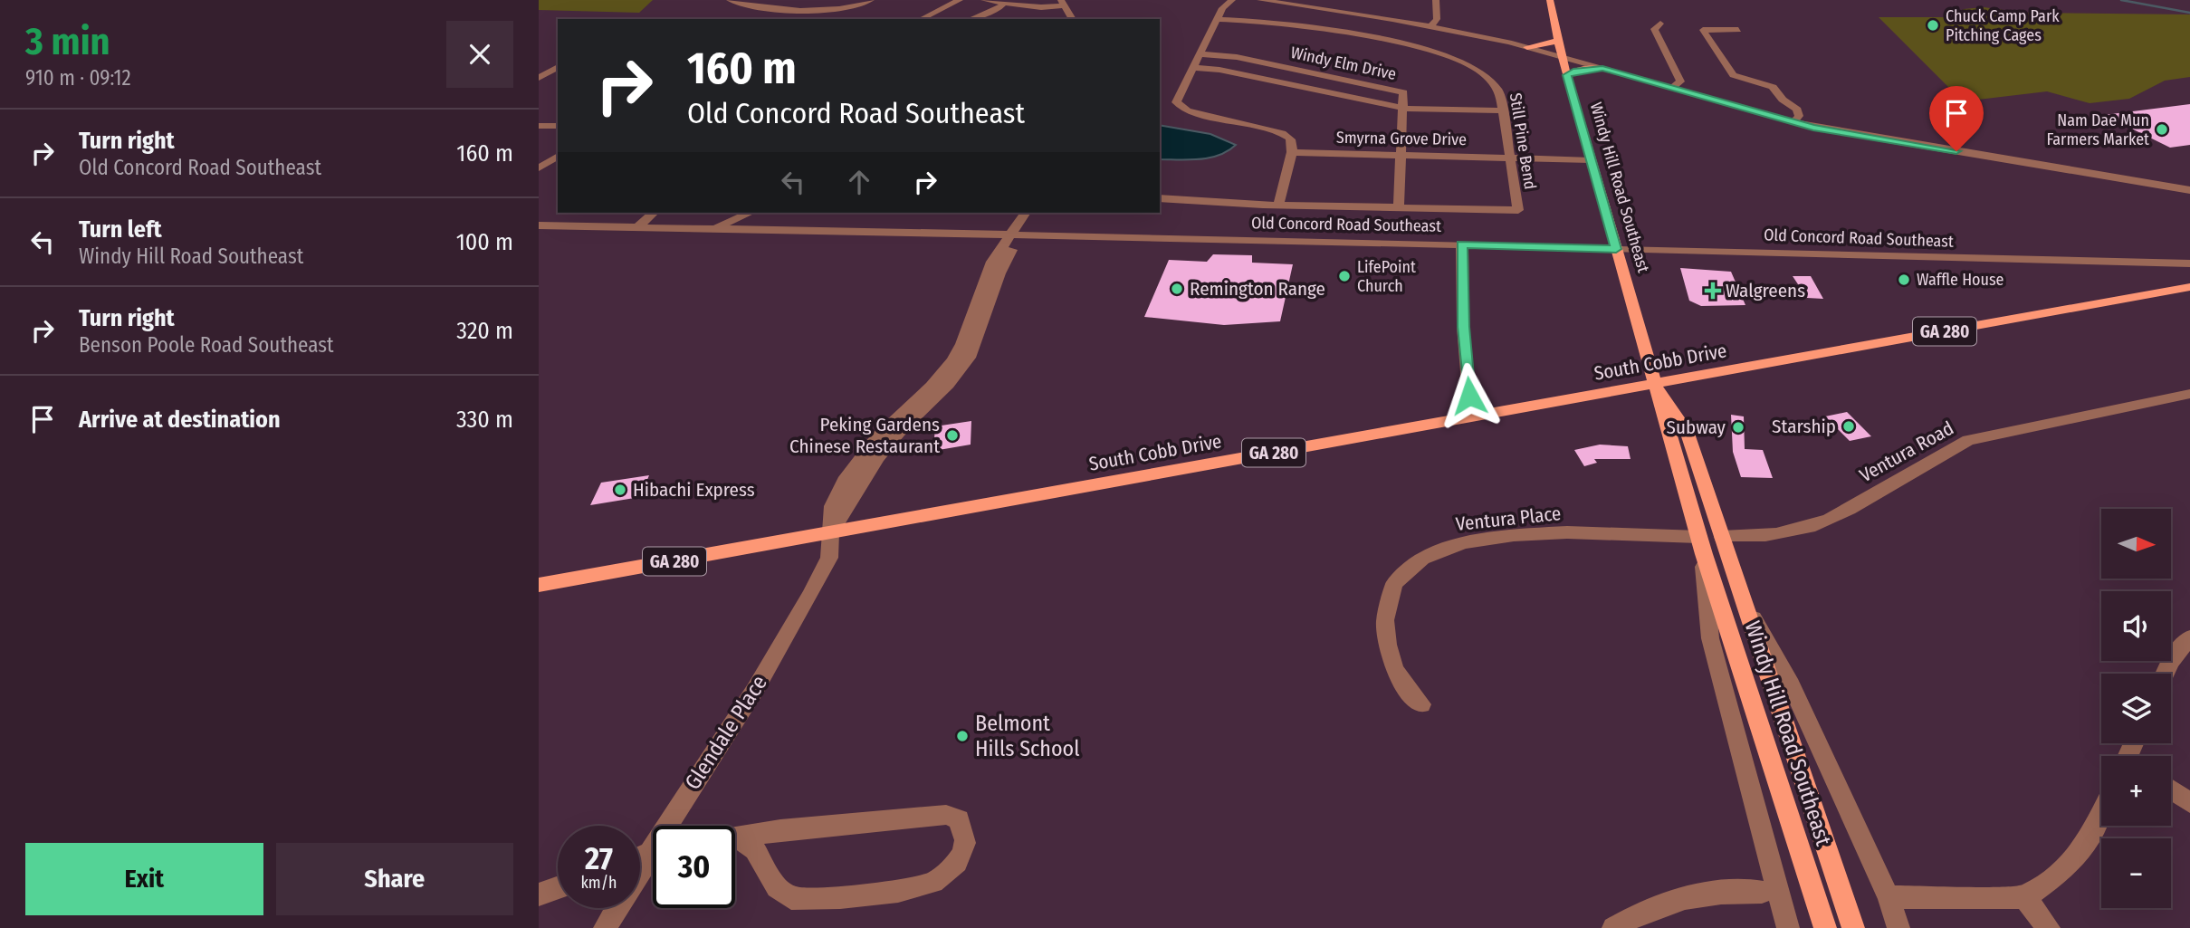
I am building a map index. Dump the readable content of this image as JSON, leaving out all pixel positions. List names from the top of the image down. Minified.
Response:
{"streets":{"main road":["Windy Hill Road Southeast","GA 280","South Cobb Drive"],"street":["Windy Elm Drive","Smyrna Grove Drive","Still Pine Bend","Old Concord Road Southeast","Ventura Road","Ventura Place","Glendale Place"]},"crossings":[["Windy Elm Drive","Smyrna Grove Drive"],["Windy Elm Drive","Still Pine Bend"],["Smyrna Grove Drive","Still Pine Bend"],["Smyrna Grove Drive","Windy Hill Road Southeast"],["Windy Hill Road Southeast","Old Concord Road Southeast"],["Windy Hill Road Southeast","South Cobb Drive"],["Windy Hill Road Southeast","Ventura Road"],["Windy Hill Road Southeast","Ventura Place"],["Old Concord Road Southeast","Glendale Place"],["South Cobb Drive","Glendale Place"]],"places":{"other":["Chuck Camp Park Pitching Cages","Nam Dae Mun Farmers Market","LifePoint Church","Waffle House","Remington Range","Starship","Subway","Peking Gardens Chinese Restaurant","Hibachi Express","Belmont Hills School"],"health":["Walgreens"]},"north":"right","page":{"heading":["3 min","910 m · 09:12"],"turn":["160 m","Old Concord Road Southeast"],"list":[{"name":"Turn right","note":"Old Concord Road Southeast","value":"160 m"},{"name":"Turn left","note":"Windy Hill Road Southeast","value":"100 m"},{"name":"Turn right","note":"Benson Poole Road Southeast","value":"320 m"},{"name":"Arrive at destination","value":"330 m"}],"map_buttons":["+","−"],"speed":"27 km/h","limit":"30","buttons":["Exit","Share"]}}
